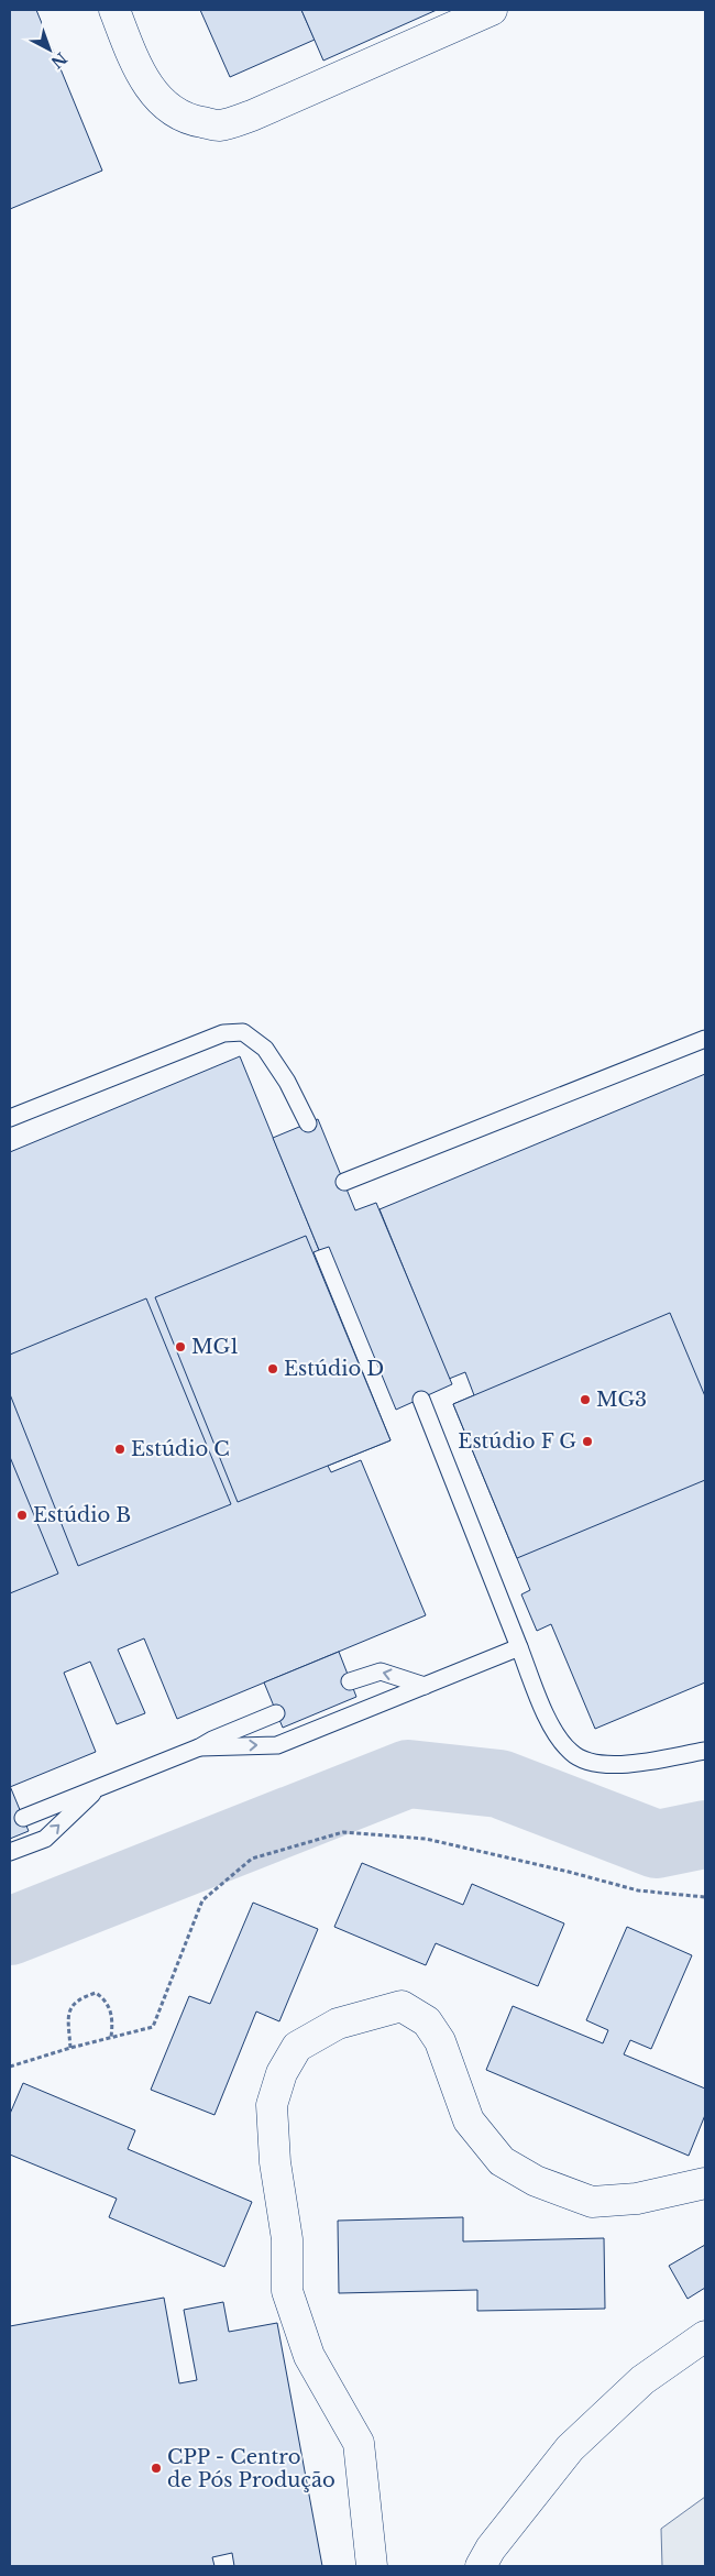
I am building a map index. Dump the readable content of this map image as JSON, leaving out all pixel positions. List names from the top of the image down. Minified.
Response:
{"places":["MG1","Estúdio D","MG3","Estúdio F G","Estúdio C","Estúdio B","CPP - Centro de Pós Produção"],"north":"bottom right"}
